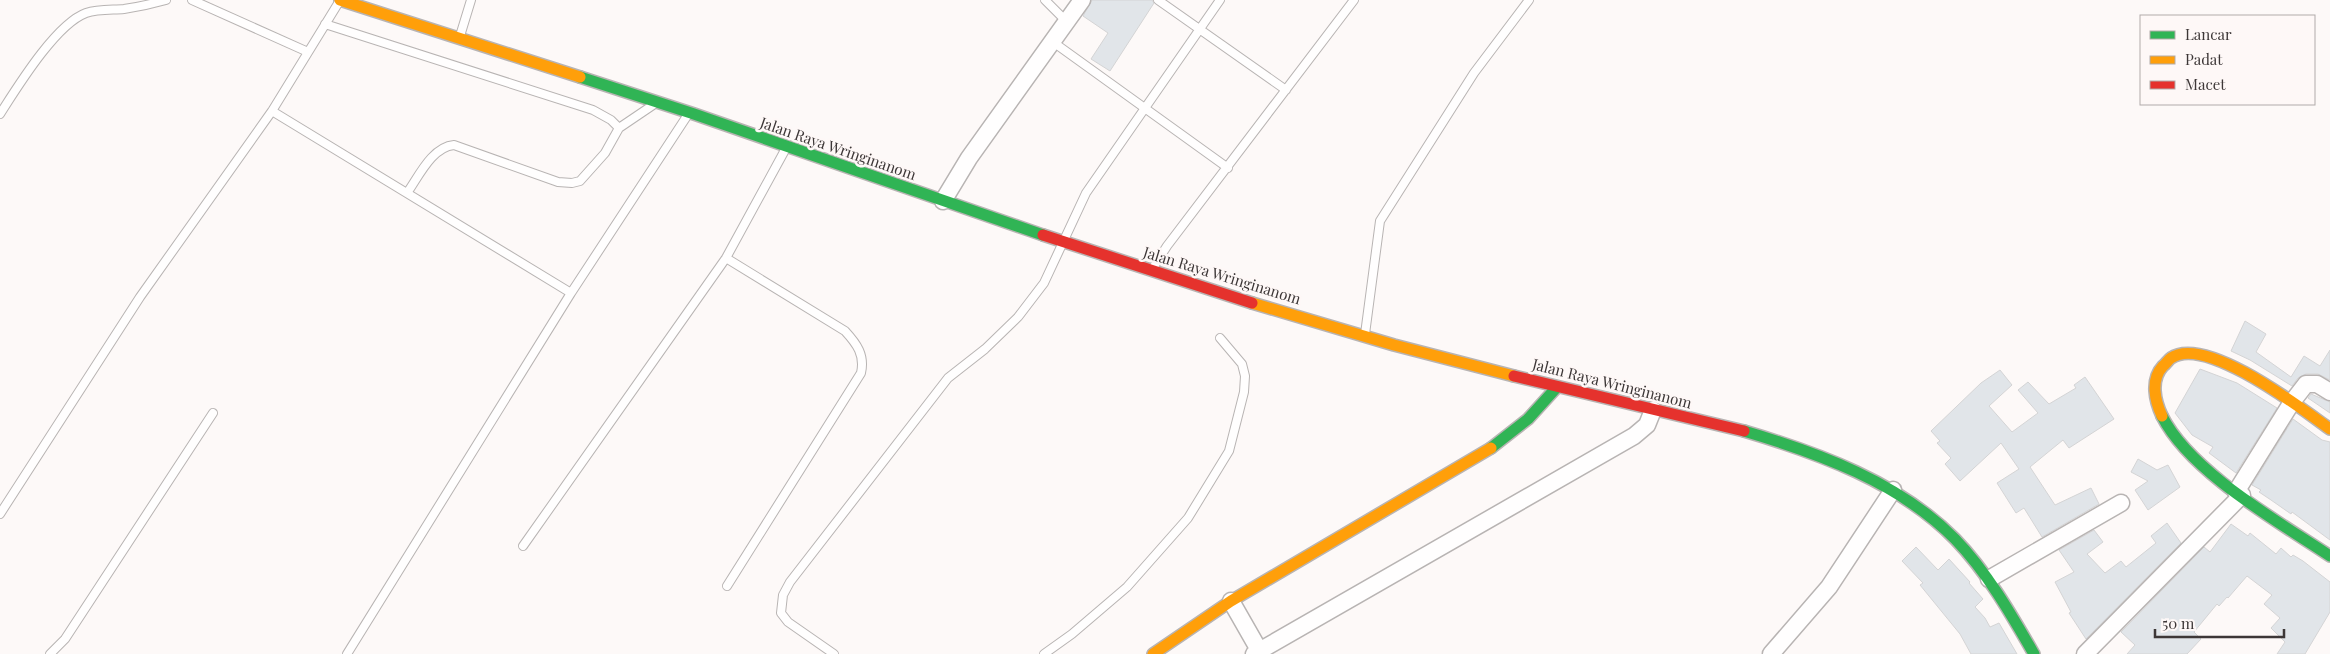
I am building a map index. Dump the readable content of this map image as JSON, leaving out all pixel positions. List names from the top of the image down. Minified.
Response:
{"streets":{"main road":["Jalan Raya Wringinanom"]},"legend":["Lancar","Padat","Macet"],"scale_bar":"50 m"}
